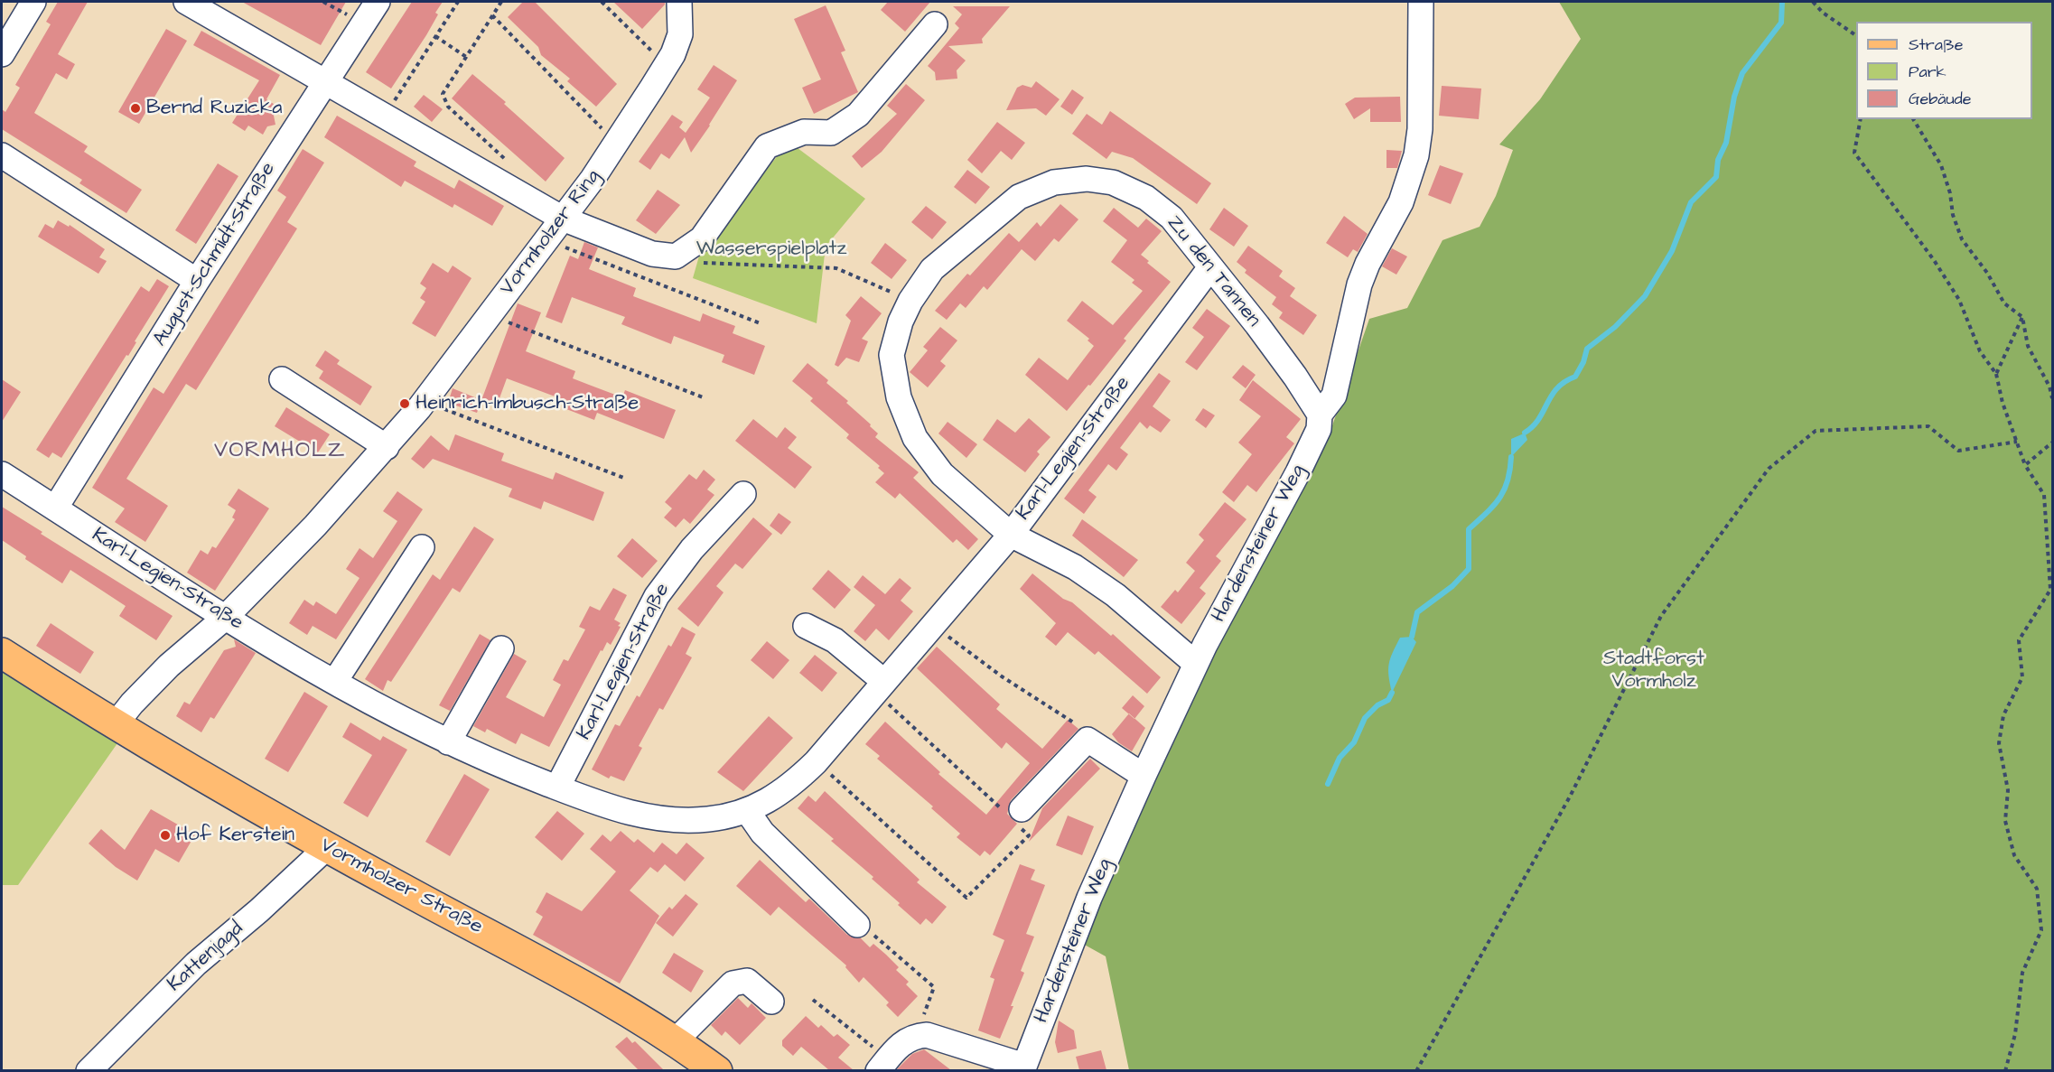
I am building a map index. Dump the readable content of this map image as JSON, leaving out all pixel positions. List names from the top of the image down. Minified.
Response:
{"streets":{"main road":["Vormholzer Straße"],"street":["Vormholzer Ring","August-Schmidt-Straße","Zu den Tannen","Karl-Legien-Straße","Hardensteiner Weg","Kattenjagd"]},"crossings":[["Vormholzer Ring","Karl-Legien-Straße"],["Vormholzer Ring","Vormholzer Straße"],["August-Schmidt-Straße","Karl-Legien-Straße"],["Zu den Tannen","Karl-Legien-Straße"],["Zu den Tannen","Hardensteiner Weg"],["Vormholzer Straße","Kattenjagd"]],"districts":["VORMHOLZ"],"parks":["Wasserspielplatz","Stadtforst Vormholz"],"places":["Bernd Ruzicka","Heinrich-Imbusch-Straße","Hof Kerstein"],"legend":["Straße","Park","Gebäude"]}
